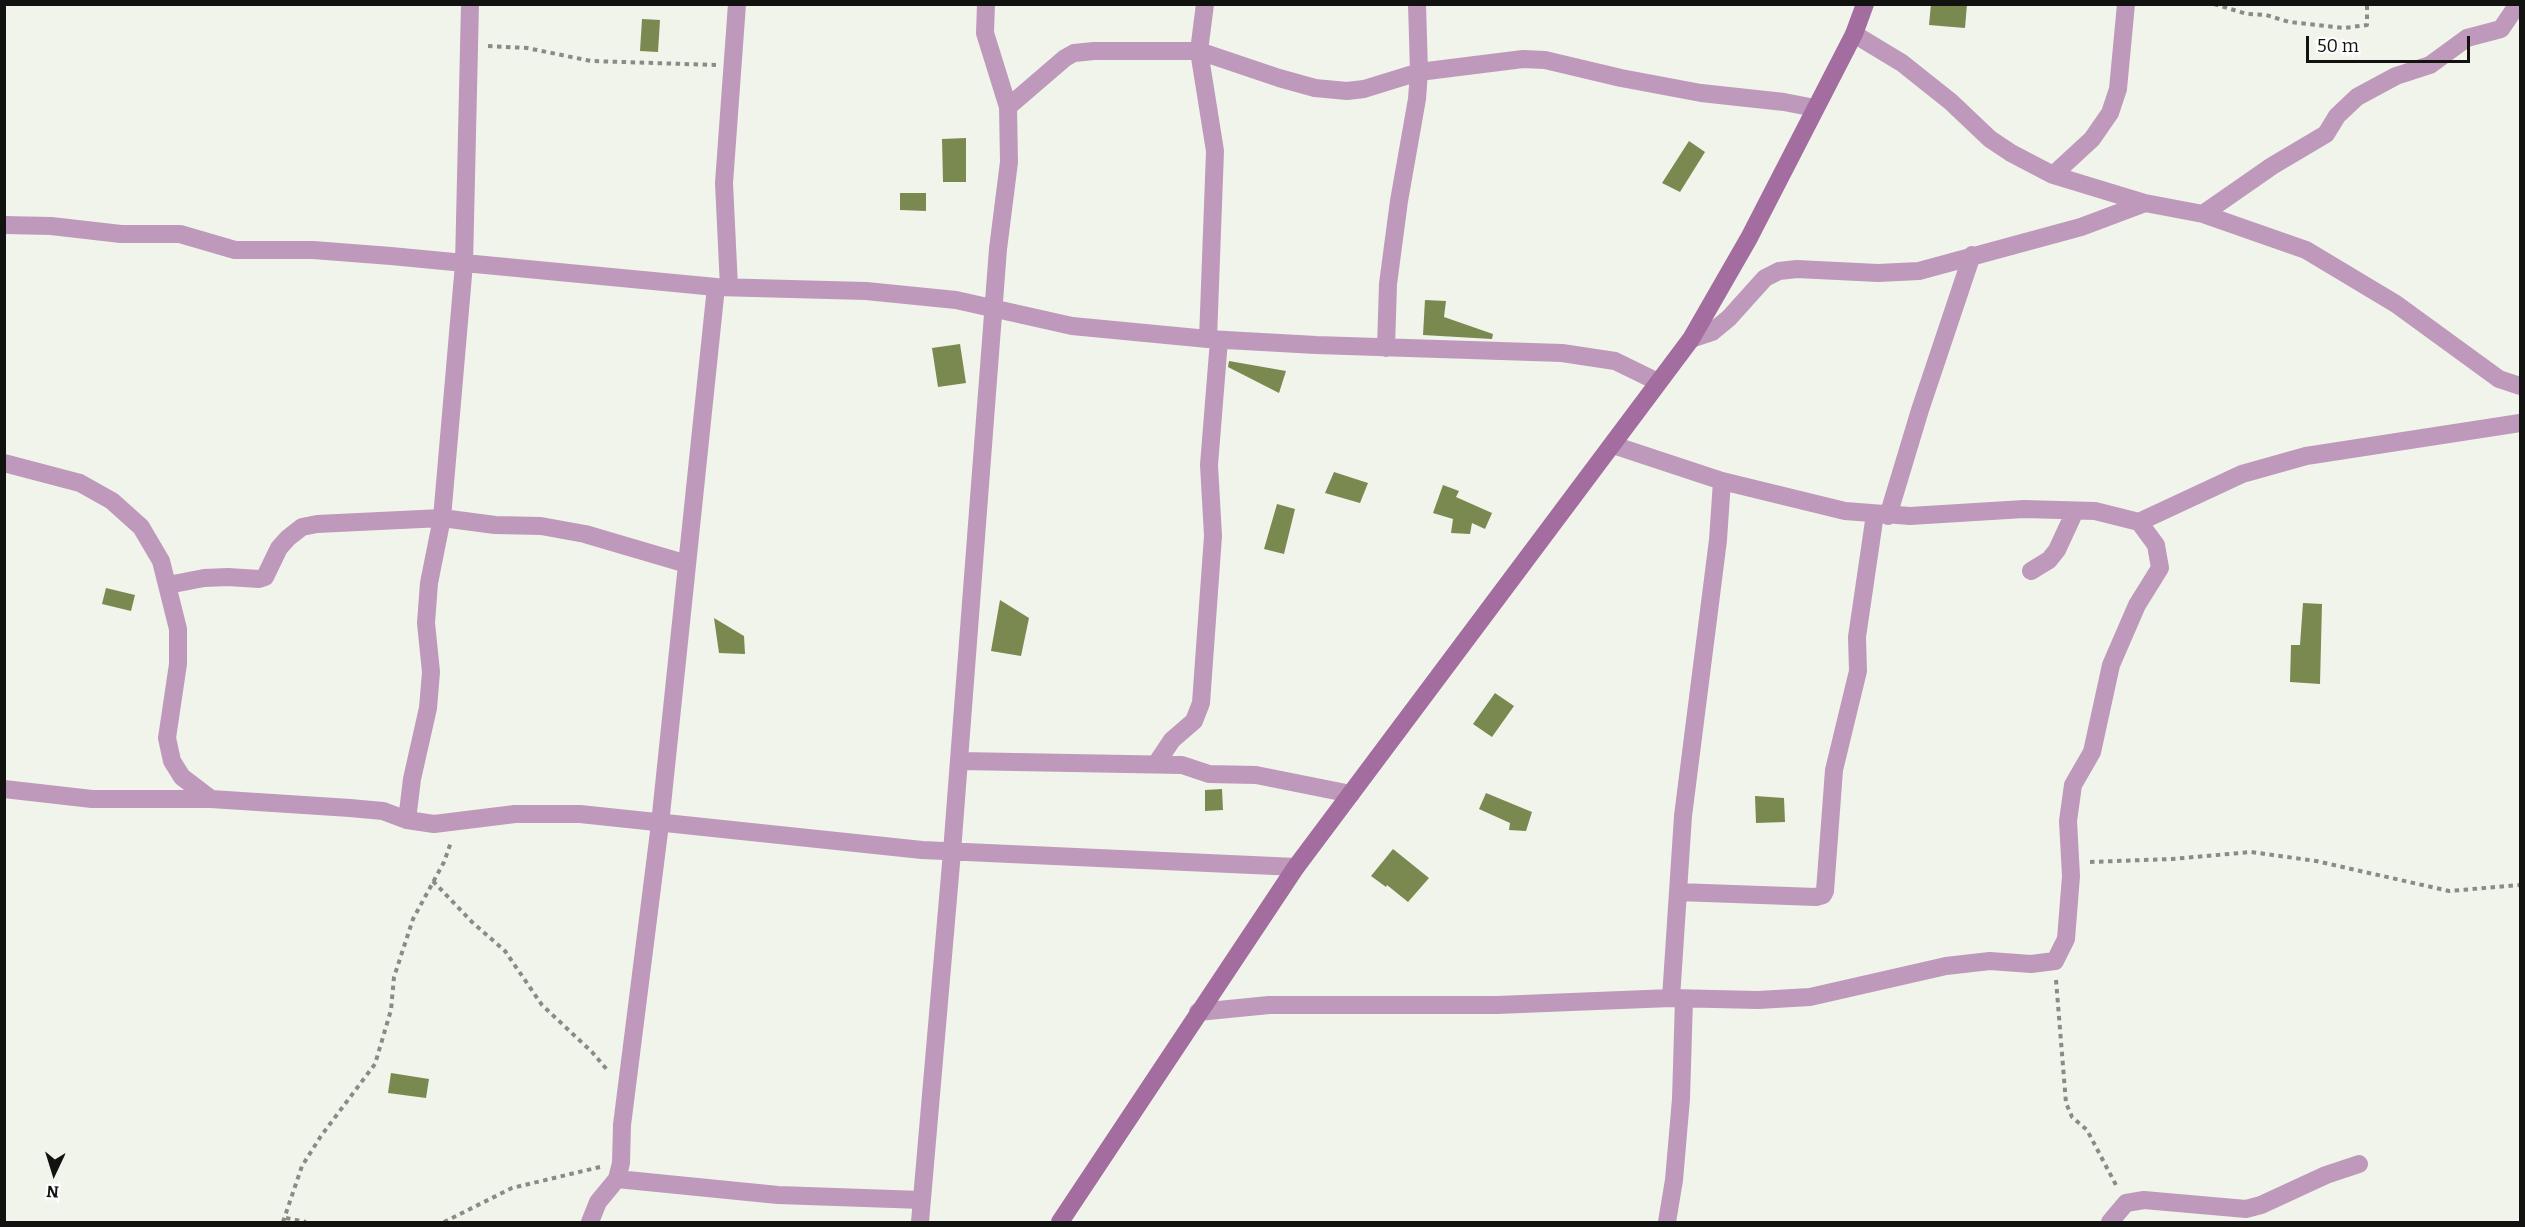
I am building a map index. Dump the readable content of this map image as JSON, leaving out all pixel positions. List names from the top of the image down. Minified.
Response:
{"scale_bar":"50 m","north":"bottom"}
